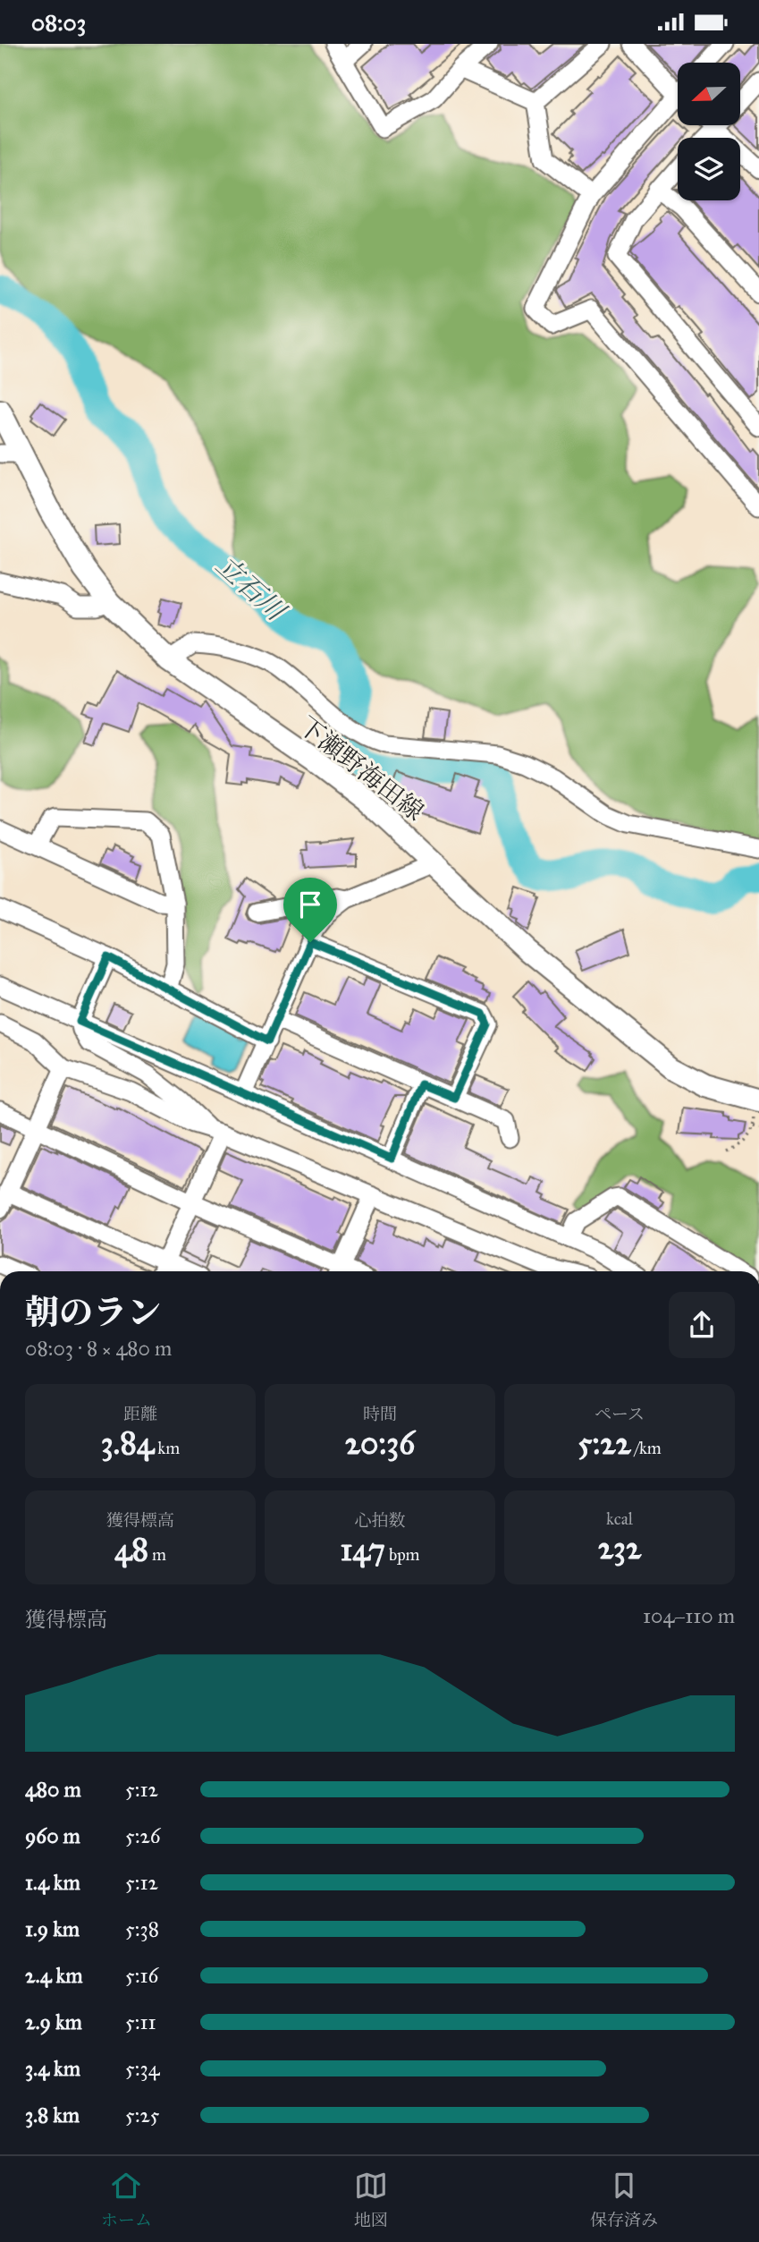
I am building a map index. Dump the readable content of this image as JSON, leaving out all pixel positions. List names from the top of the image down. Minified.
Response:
{"streets":{"main road":["下瀬野海田線"]},"water":["立石川"],"north":"left","page":{"status":"08:03","heading":["朝のラン","08:03 · 8 × 480 m"],"stats":[["距離","3.84 km"],["時間","20:36"],["ペース","5:22 /km"],["獲得標高","48 m"],["心拍数","147 bpm"],["kcal","232"]],"chart":["獲得標高","104–110 m"],"list":[{"name":"480 m","note":"5:12"},{"name":"960 m","note":"5:26"},{"name":"1.4 km","note":"5:12"},{"name":"1.9 km","note":"5:38"},{"name":"2.4 km","note":"5:16"},{"name":"2.9 km","note":"5:11"},{"name":"3.4 km","note":"5:34"},{"name":"3.8 km","note":"5:25"}],"tabs":["ホーム","地図","保存済み"]}}
